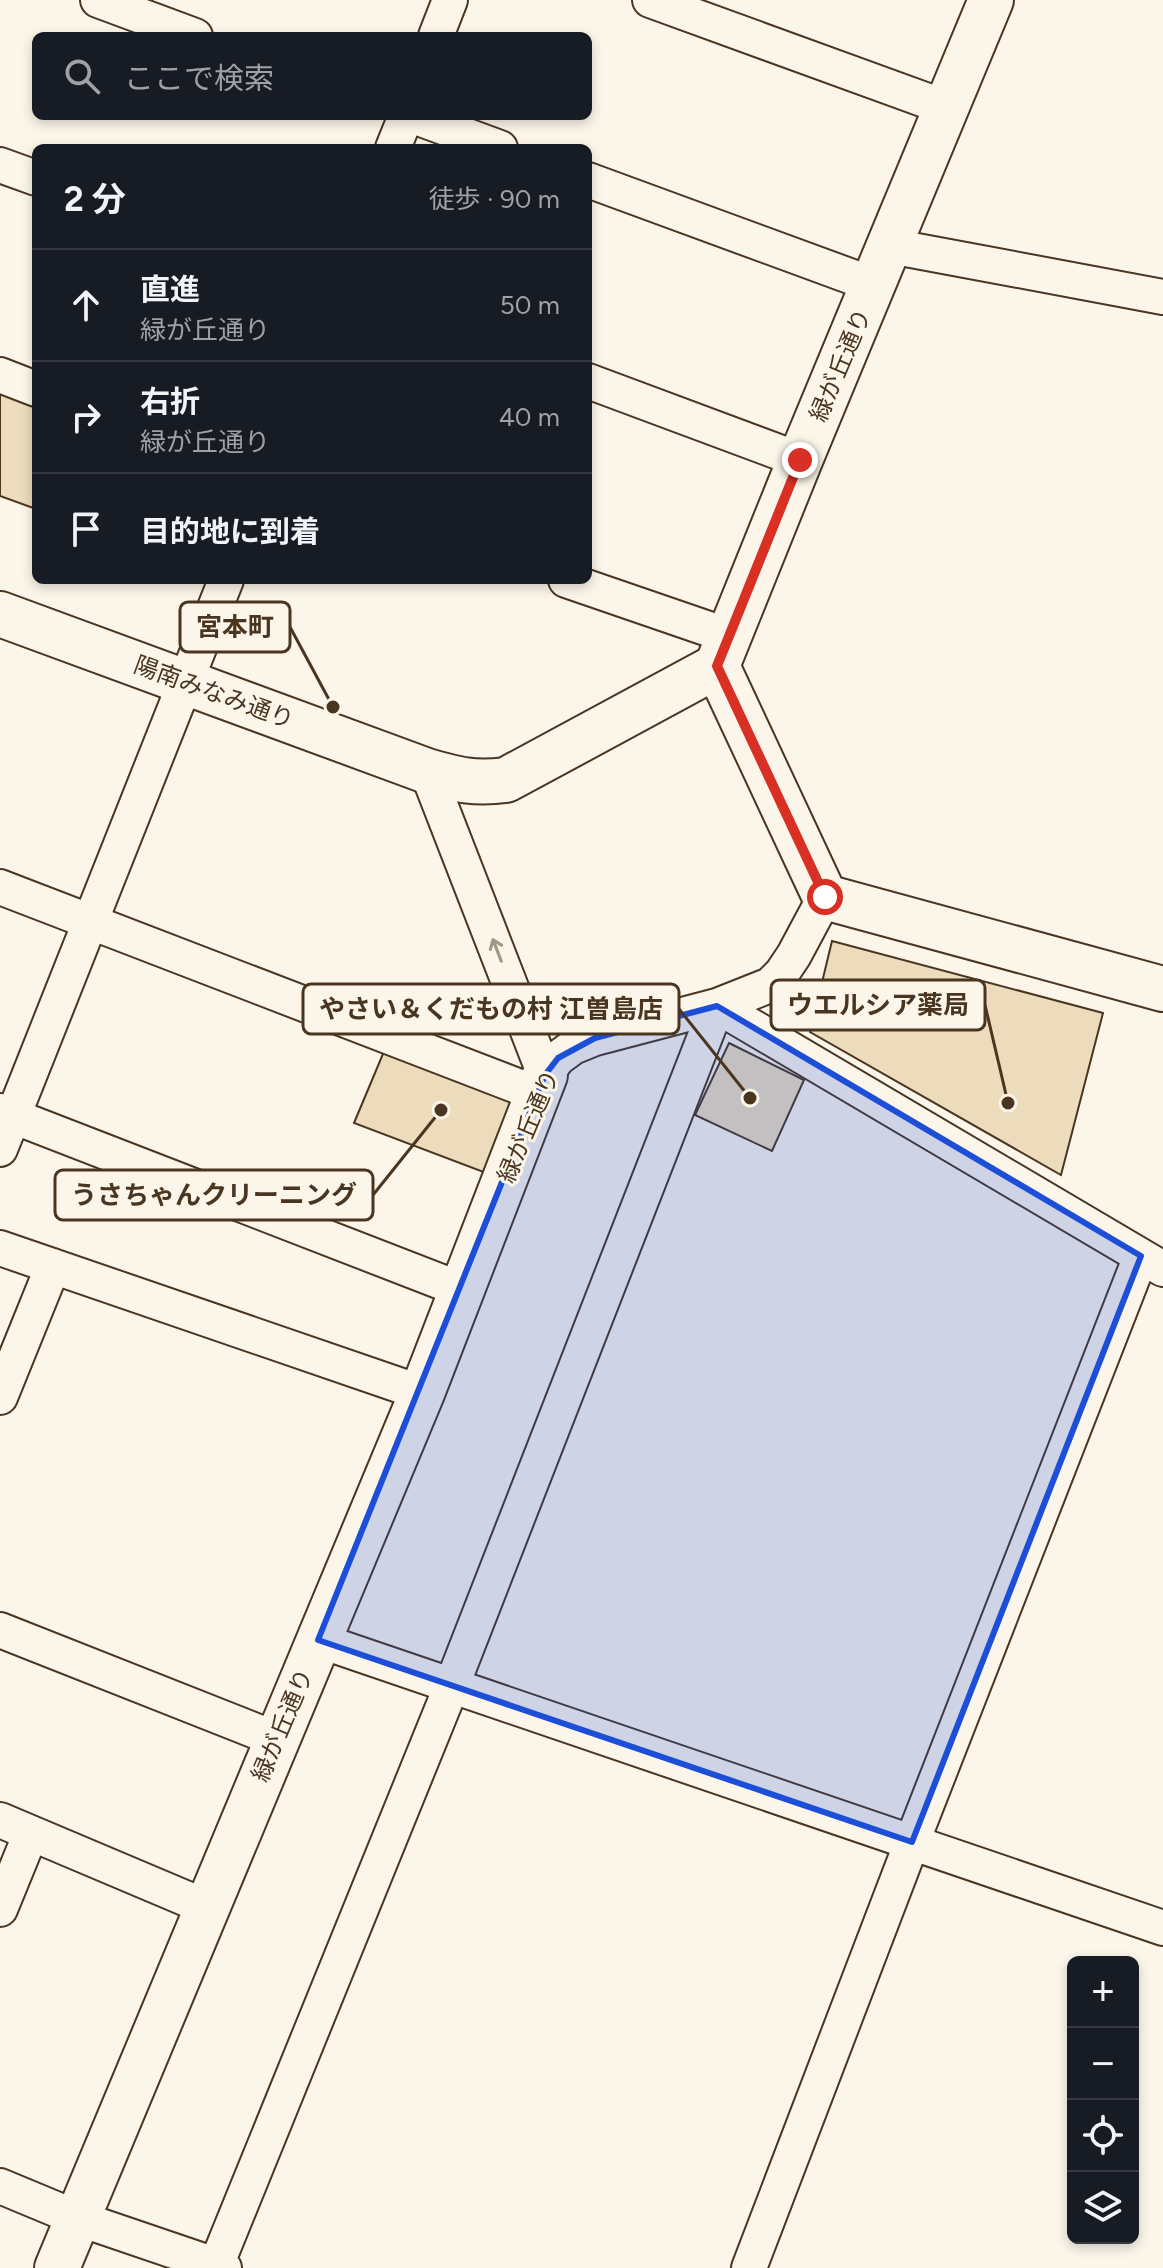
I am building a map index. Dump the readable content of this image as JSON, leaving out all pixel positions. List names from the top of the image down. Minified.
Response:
{"streets":{"street":["緑が丘通り","陽南みなみ通り"]},"crossings":[["緑が丘通り","陽南みなみ通り"]],"places":["宮本町","やさい＆くだもの村 江曽島店","ウエルシア薬局","うさちゃんクリーニング"],"page":{"search":"ここで検索","heading":["2 分","徒歩 · 90 m"],"list":[["直進","緑が丘通り","50 m"],["右折","緑が丘通り","40 m"],"目的地に到着"],"map_buttons":["+","−"]}}
